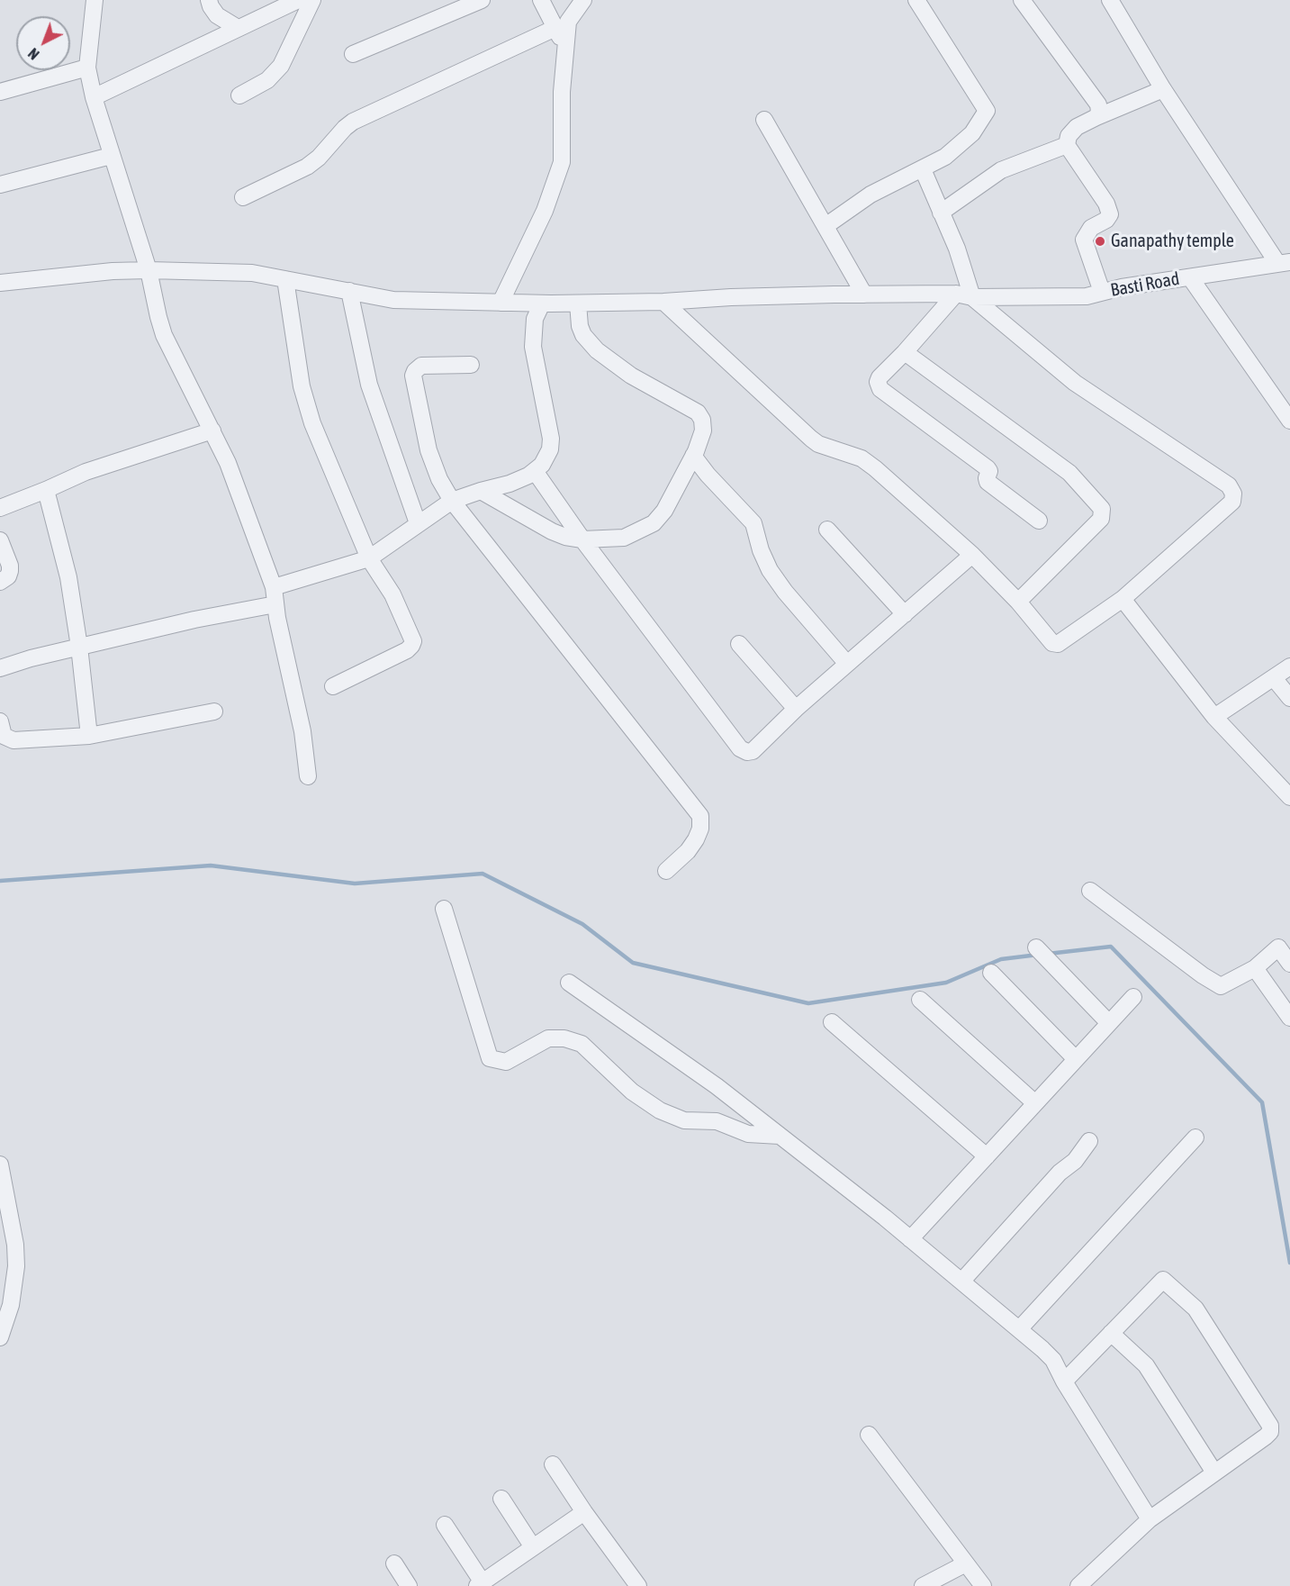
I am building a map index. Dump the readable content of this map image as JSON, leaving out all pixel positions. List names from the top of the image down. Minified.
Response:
{"streets":{"street":["Basti Road"]},"places":["Ganapathy temple"],"north":"bottom left"}
